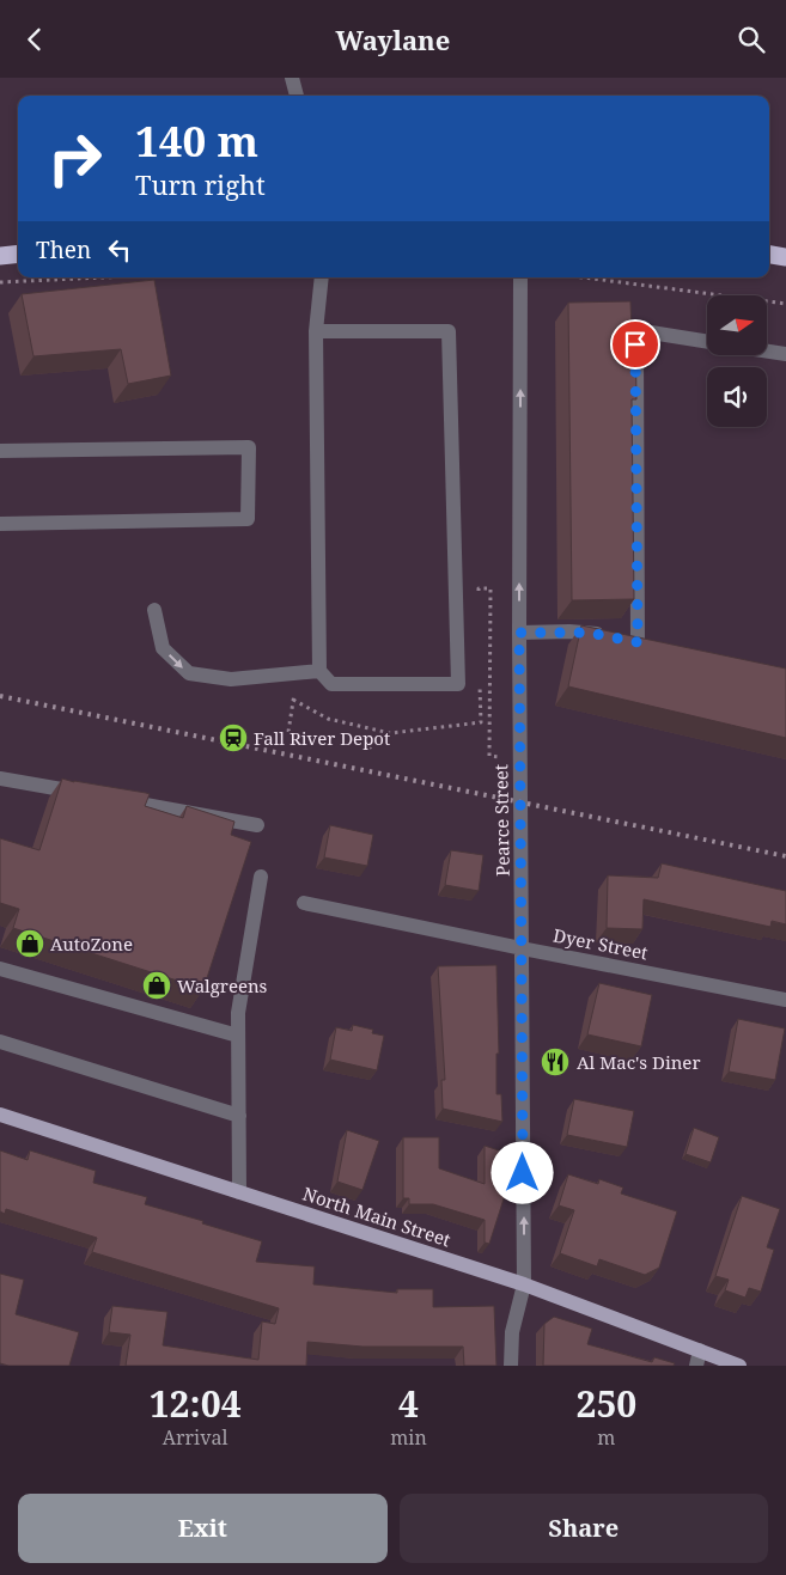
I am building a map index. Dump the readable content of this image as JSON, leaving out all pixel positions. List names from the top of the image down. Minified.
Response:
{"streets":{"main road":["North Main Street"],"street":["Pearce Street","Dyer Street"]},"crossings":[["Pearce Street","Dyer Street"],["Pearce Street","North Main Street"]],"one_way":["Pearce Street"],"places":{"station":["Fall River Depot"],"shop":["AutoZone","Walgreens"],"restaurant":["Al Mac's Diner"]},"north":"right","page":{"header":"Waylane","turn":["140 m","Turn right"],"then":"Then","eta":["12:04","Arrival","4","min","250","m"],"buttons":["Exit","Share"]}}
